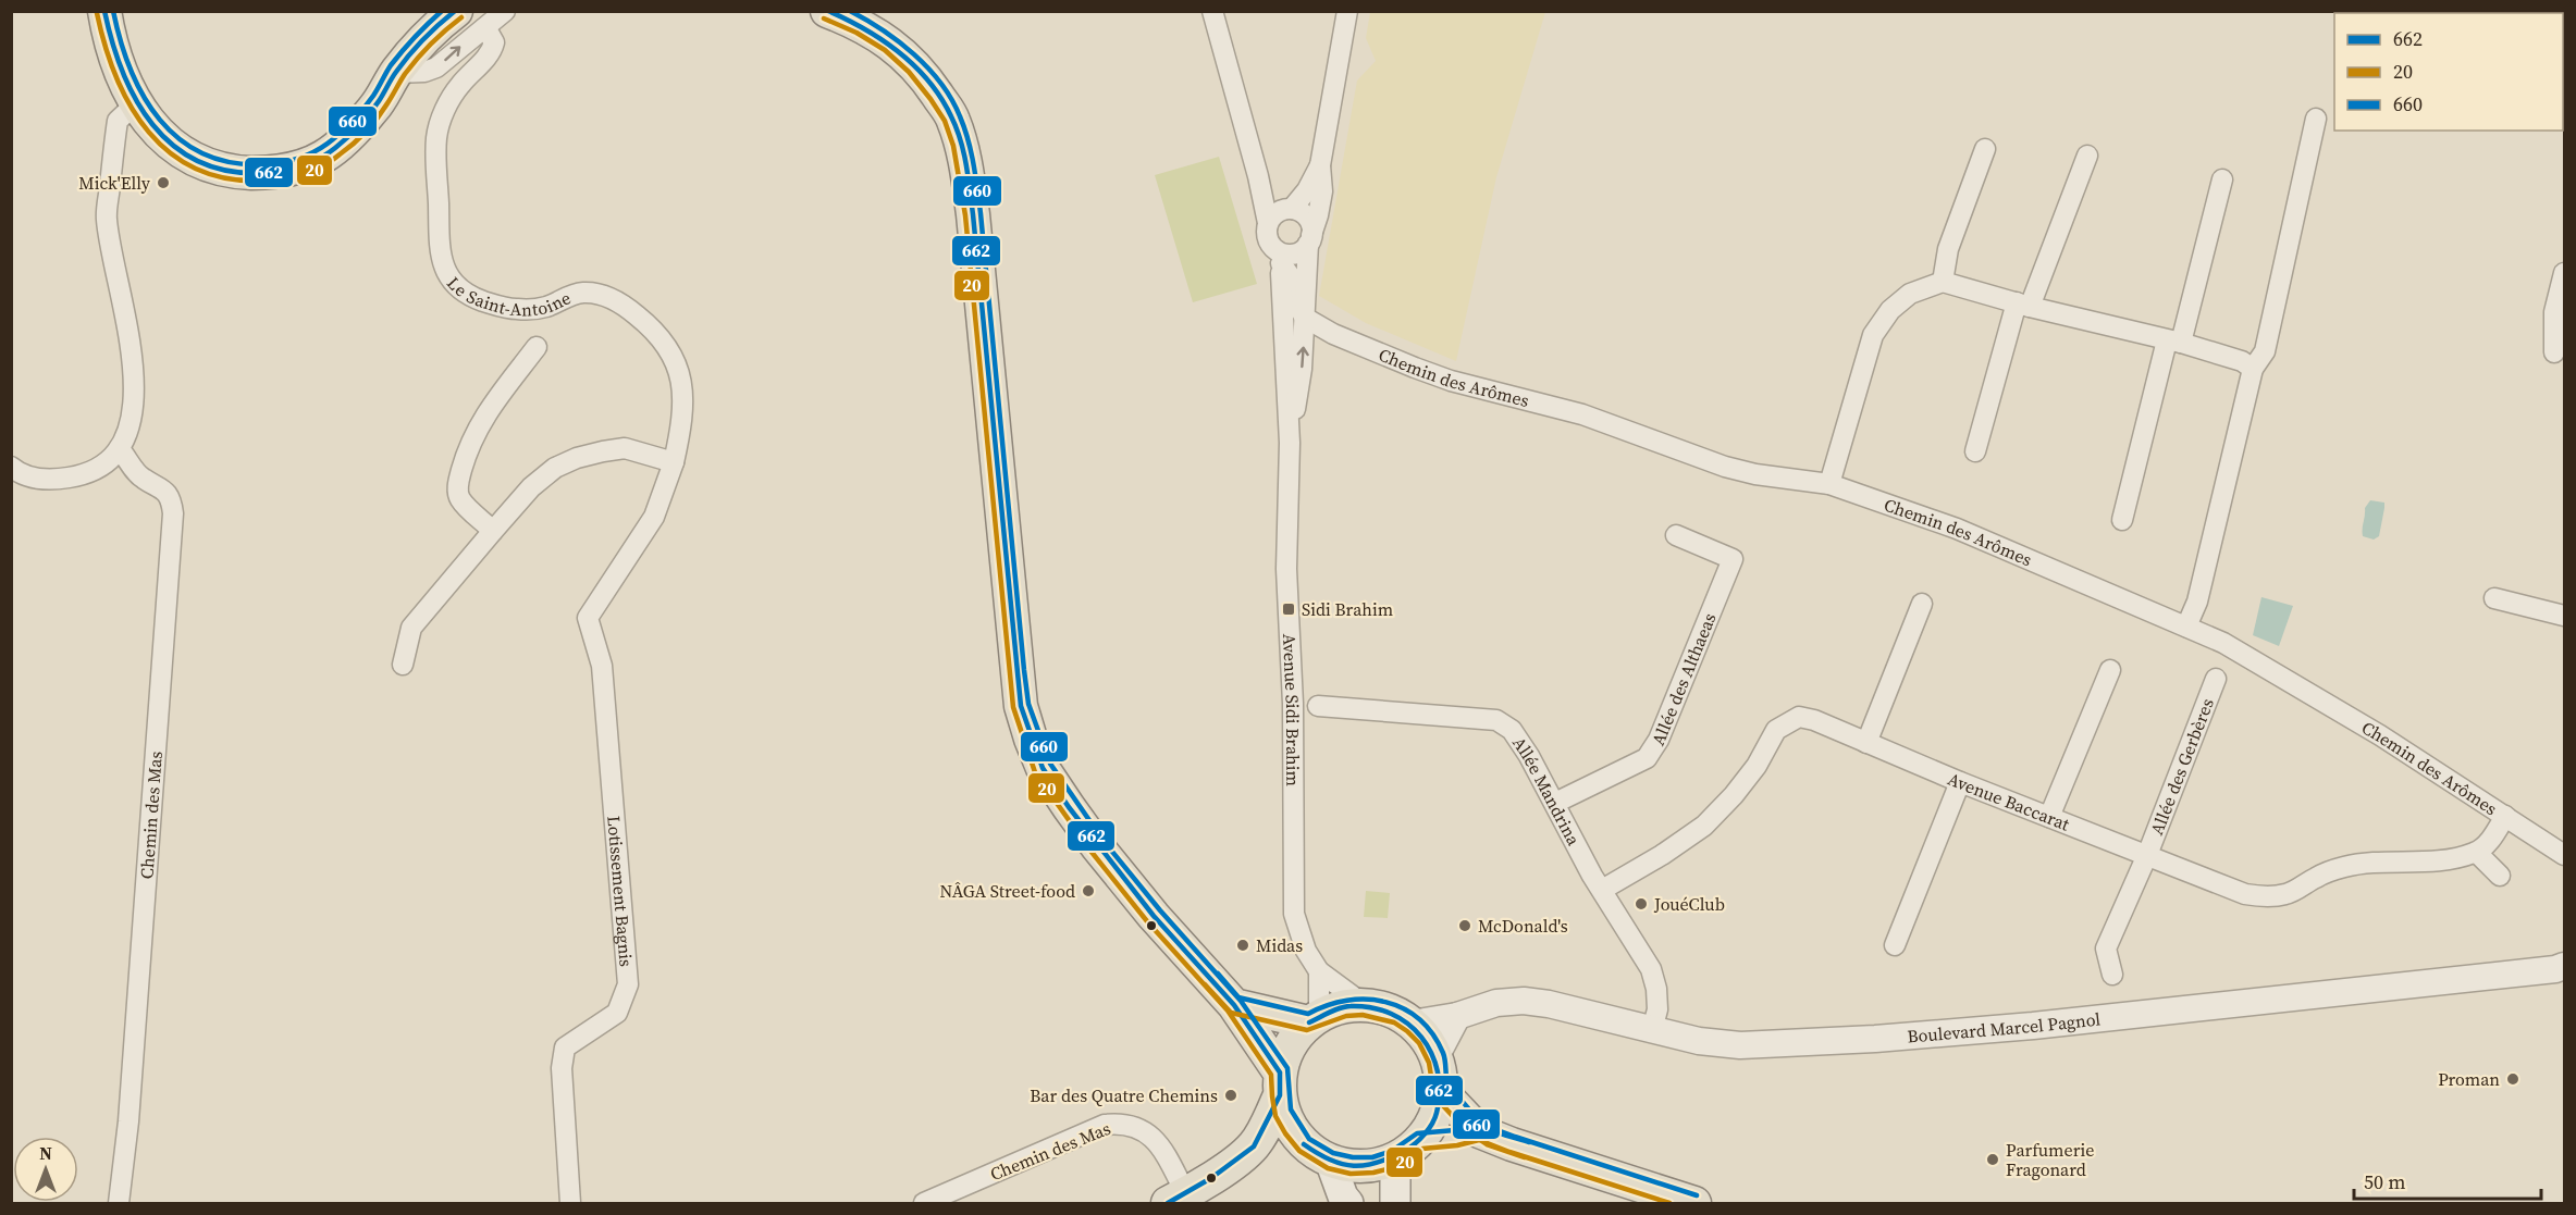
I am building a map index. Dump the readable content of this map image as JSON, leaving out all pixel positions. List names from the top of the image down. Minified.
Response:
{"streets":{"street":["Le Saint-Antoine","Chemin des Arômes","Allée des Althaeas","Avenue Sidi Brahim","Allée des Gerbères","Allée Mandrina","Avenue Baccarat","Chemin des Mas","Lotissement Bagnis","Boulevard Marcel Pagnol"]},"crossings":[["Le Saint-Antoine","Lotissement Bagnis"],["Chemin des Arômes","Avenue Sidi Brahim"],["Allée des Althaeas","Allée Mandrina"],["Avenue Sidi Brahim","Boulevard Marcel Pagnol"],["Allée des Gerbères","Avenue Baccarat"],["Allée Mandrina","Avenue Baccarat"],["Allée Mandrina","Boulevard Marcel Pagnol"]],"places":{"other":["Mick'Elly","NÂGA Street-food","JouéClub","McDonald's","Midas","Proman","Bar des Quatre Chemins","Parfumerie Fragonard"],"transit":["Sidi Brahim"]},"lines":["transit line 662","transit line 660","transit line 20"],"legend":["662","20","660"],"scale_bar":"50 m","north":"top"}
